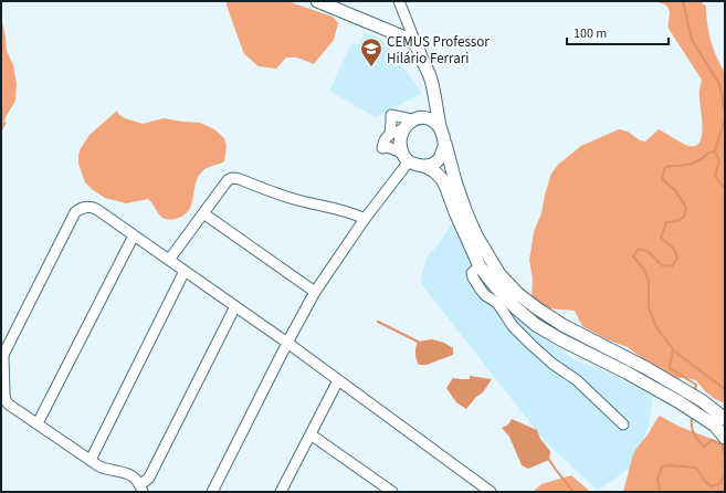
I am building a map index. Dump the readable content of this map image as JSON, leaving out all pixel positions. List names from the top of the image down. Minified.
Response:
{"places":{"school or university":["CEMUS Professor Hilário Ferrari"]},"scale_bar":"100 m"}
